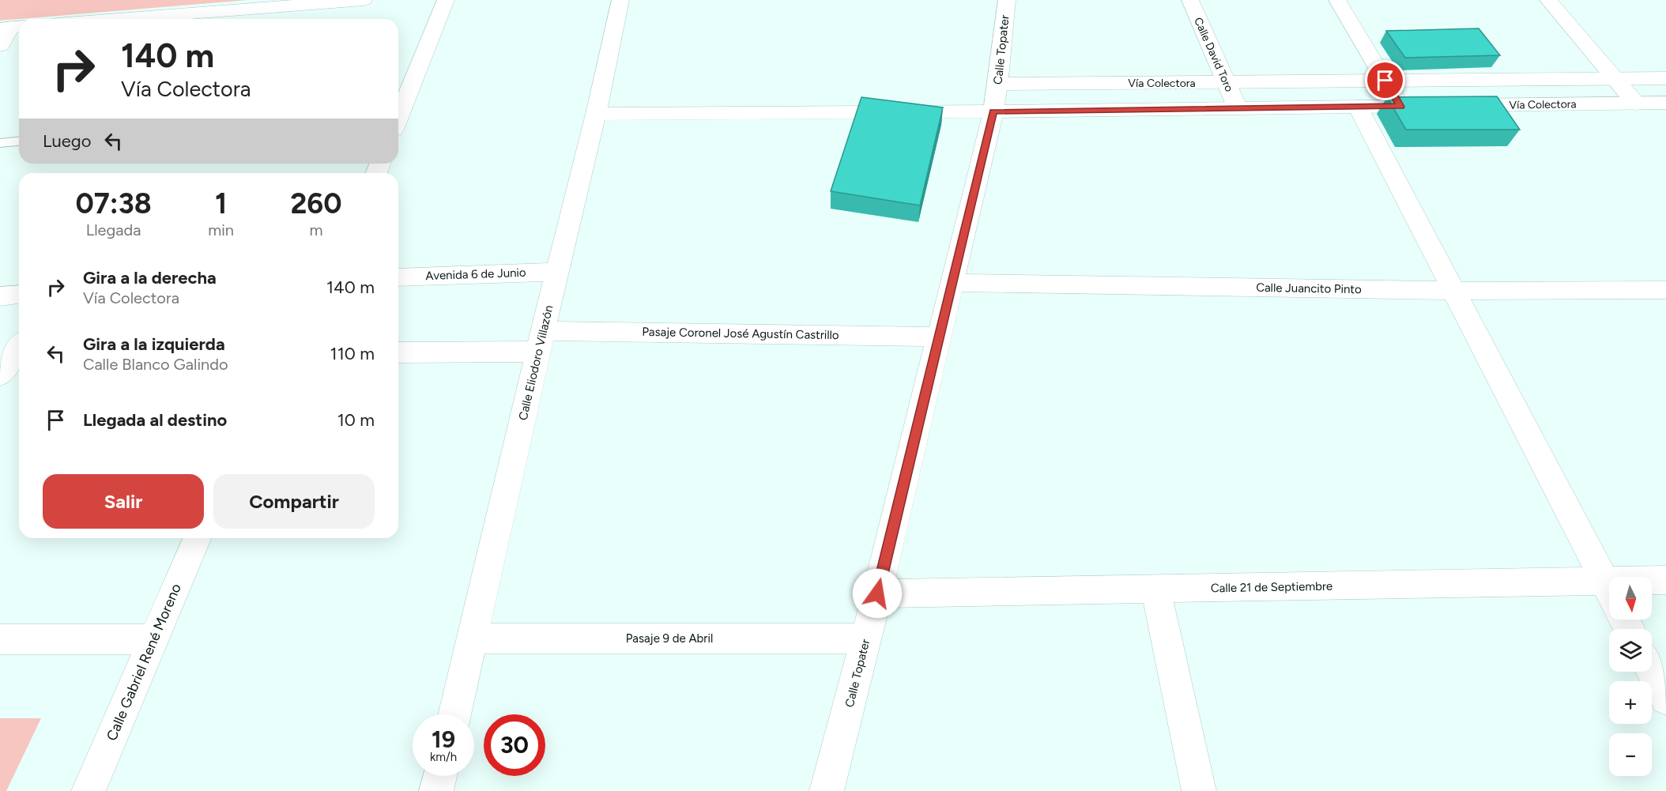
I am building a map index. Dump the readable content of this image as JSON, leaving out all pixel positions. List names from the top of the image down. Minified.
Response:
{"streets":{"street":["Calle Topater","Calle David Toro","Vía Colectora","Avenida 6 de Junio","Calle Juancito Pinto","Pasaje Coronel José Agustín Castrillo","Calle Eliodoro Villazón","Calle 21 de Septiembre","Pasaje 9 de Abril","Calle Gabriel René Moreno"]},"crossings":[["Calle Topater","Vía Colectora"],["Calle Topater","Calle Juancito Pinto"],["Calle Topater","Pasaje Coronel José Agustín Castrillo"],["Calle Topater","Calle 21 de Septiembre"],["Calle Topater","Pasaje 9 de Abril"],["Calle David Toro","Vía Colectora"],["Vía Colectora","Calle Eliodoro Villazón"],["Avenida 6 de Junio","Calle Eliodoro Villazón"],["Pasaje Coronel José Agustín Castrillo","Calle Eliodoro Villazón"],["Calle Eliodoro Villazón","Pasaje 9 de Abril"]],"north":"bottom","page":{"turn":["140 m","Vía Colectora"],"then":"Luego","eta":["07:38","Llegada","1","min","260","m"],"list":[{"name":"Gira a la derecha","note":"Vía Colectora","value":"140 m"},{"name":"Gira a la izquierda","note":"Calle Blanco Galindo","value":"110 m"},{"name":"Llegada al destino","value":"10 m"}],"buttons":["Salir","Compartir"],"map_buttons":["+","−"],"speed":"19 km/h","limit":"30"}}
